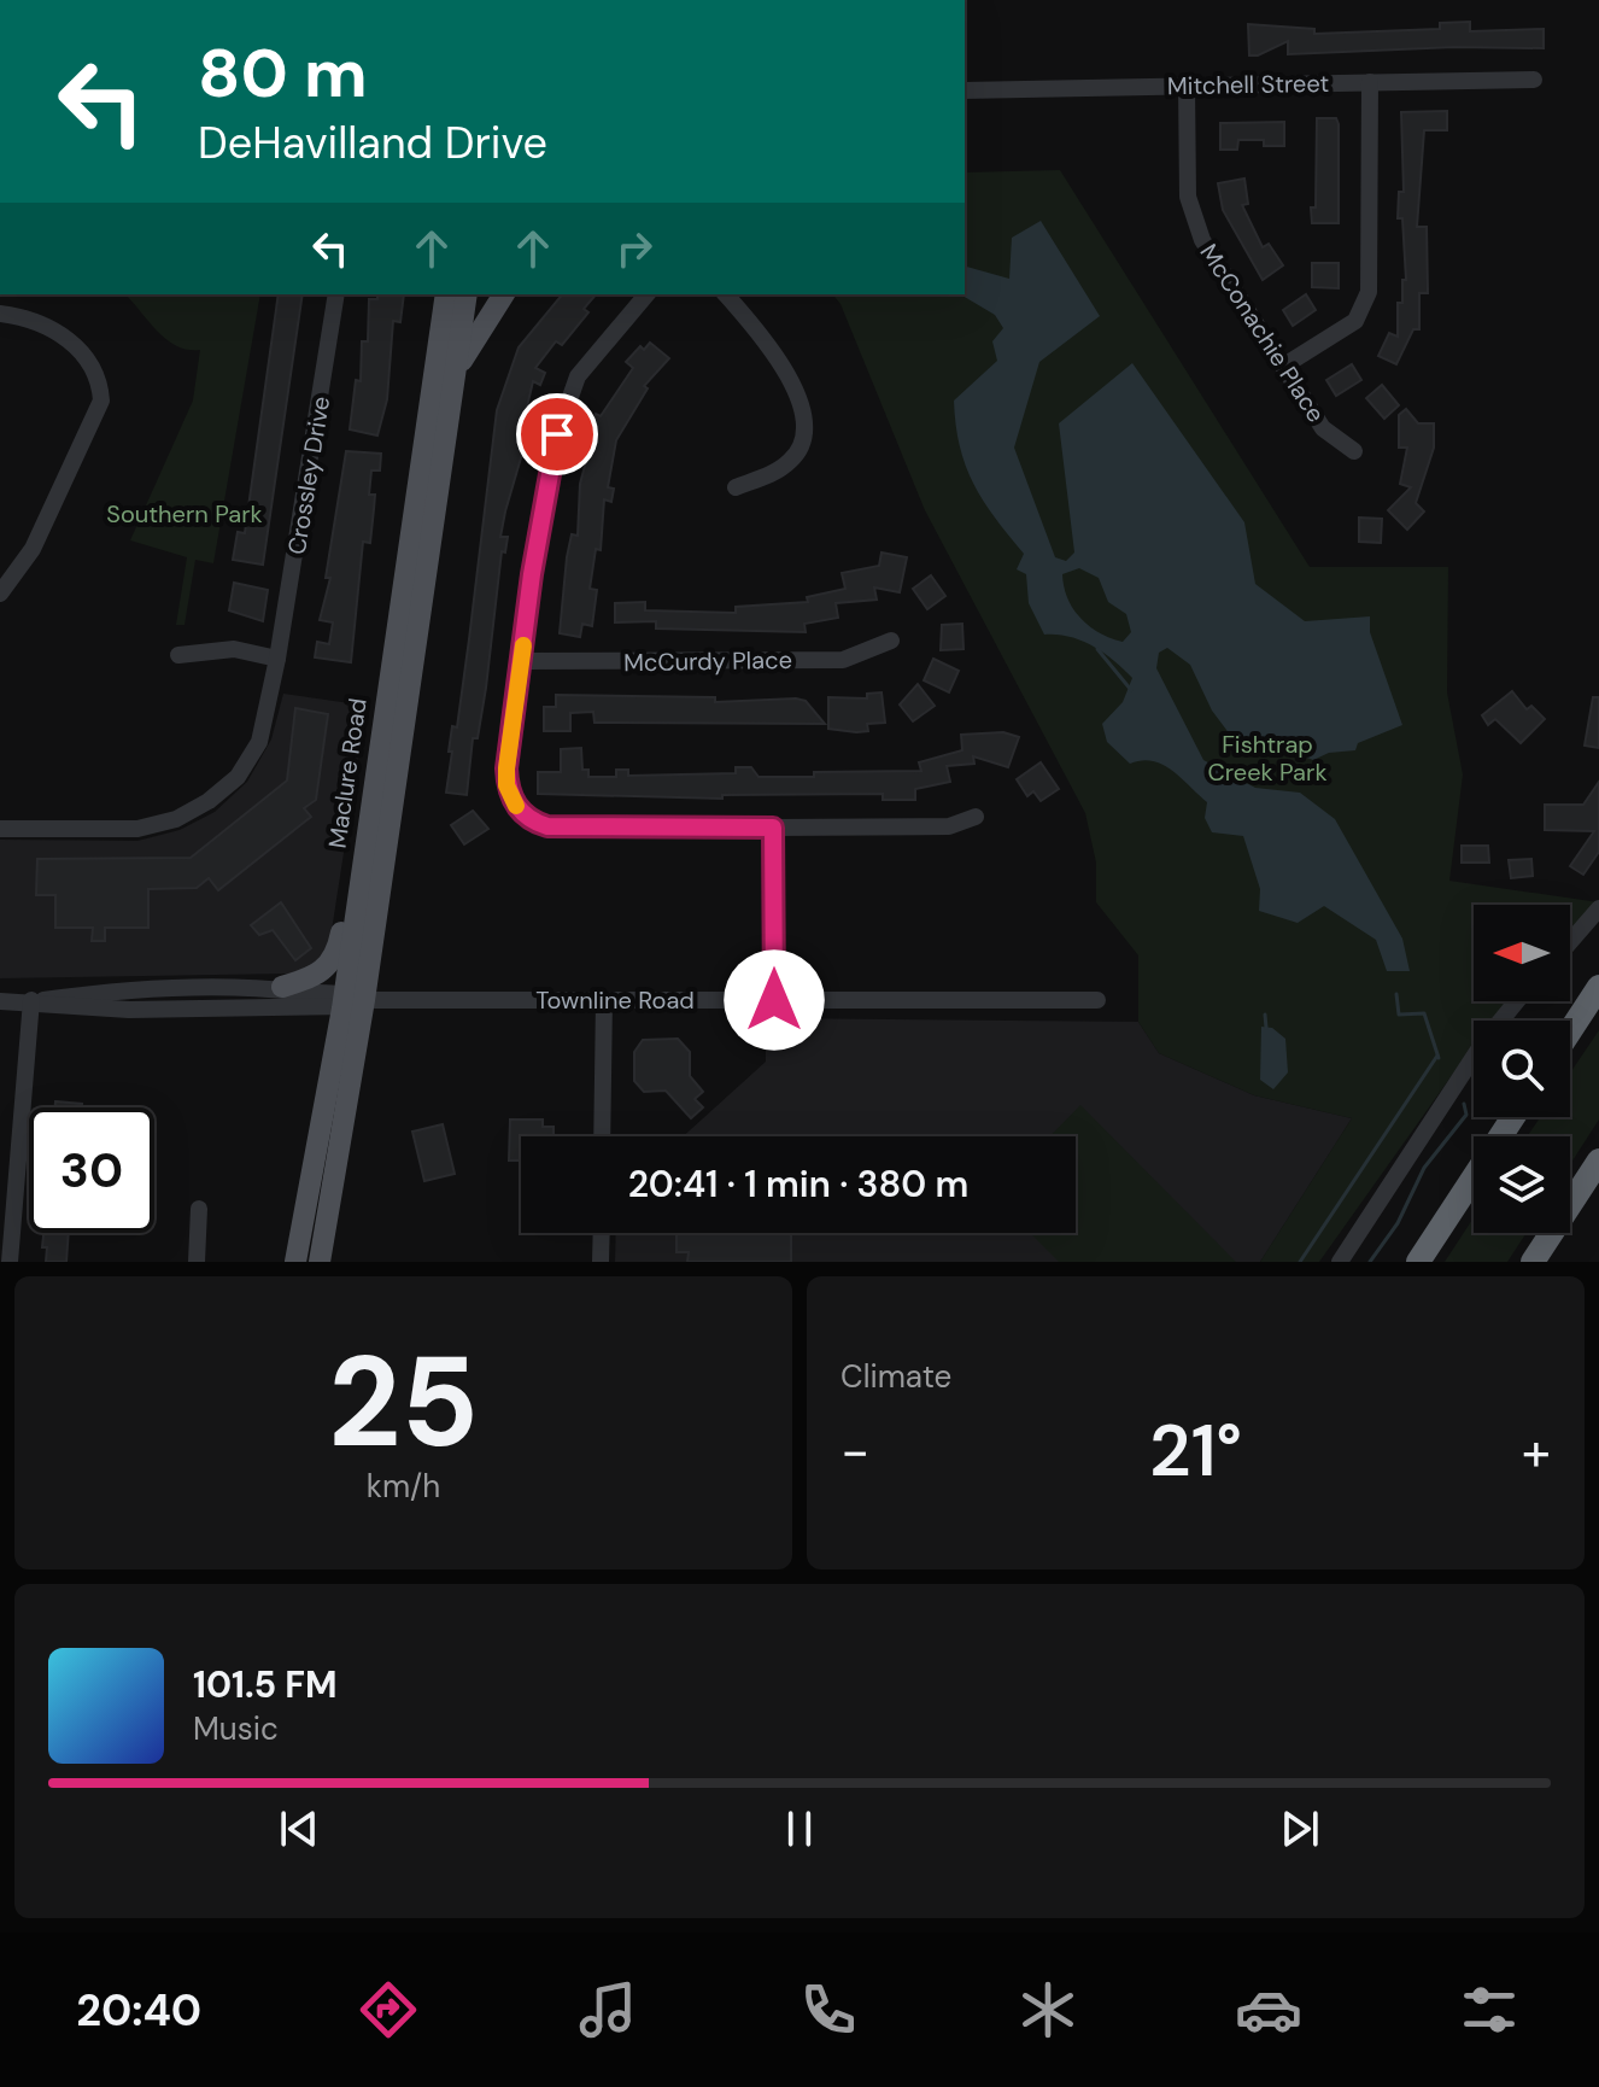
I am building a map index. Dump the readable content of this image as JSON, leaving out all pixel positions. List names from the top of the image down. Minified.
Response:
{"streets":{"main road":["Maclure Road"],"street":["Mitchell Street","McConachie Place","Crossley Drive","McCurdy Place","Townline Road"]},"crossings":[["Mitchell Street","McConachie Place"],["Maclure Road","Townline Road"]],"parks":["Southern Park","Fishtrap Creek Park"],"north":"left","page":{"turn":["80 m","DeHavilland Drive"],"limit":"30","trip":"20:41 · 1 min · 380 m","tile":[["25","km/h"],"Climate"],"heat":["−","21°","+"],"song":["101.5 FM","Music"],"tabs":"20:40"}}
